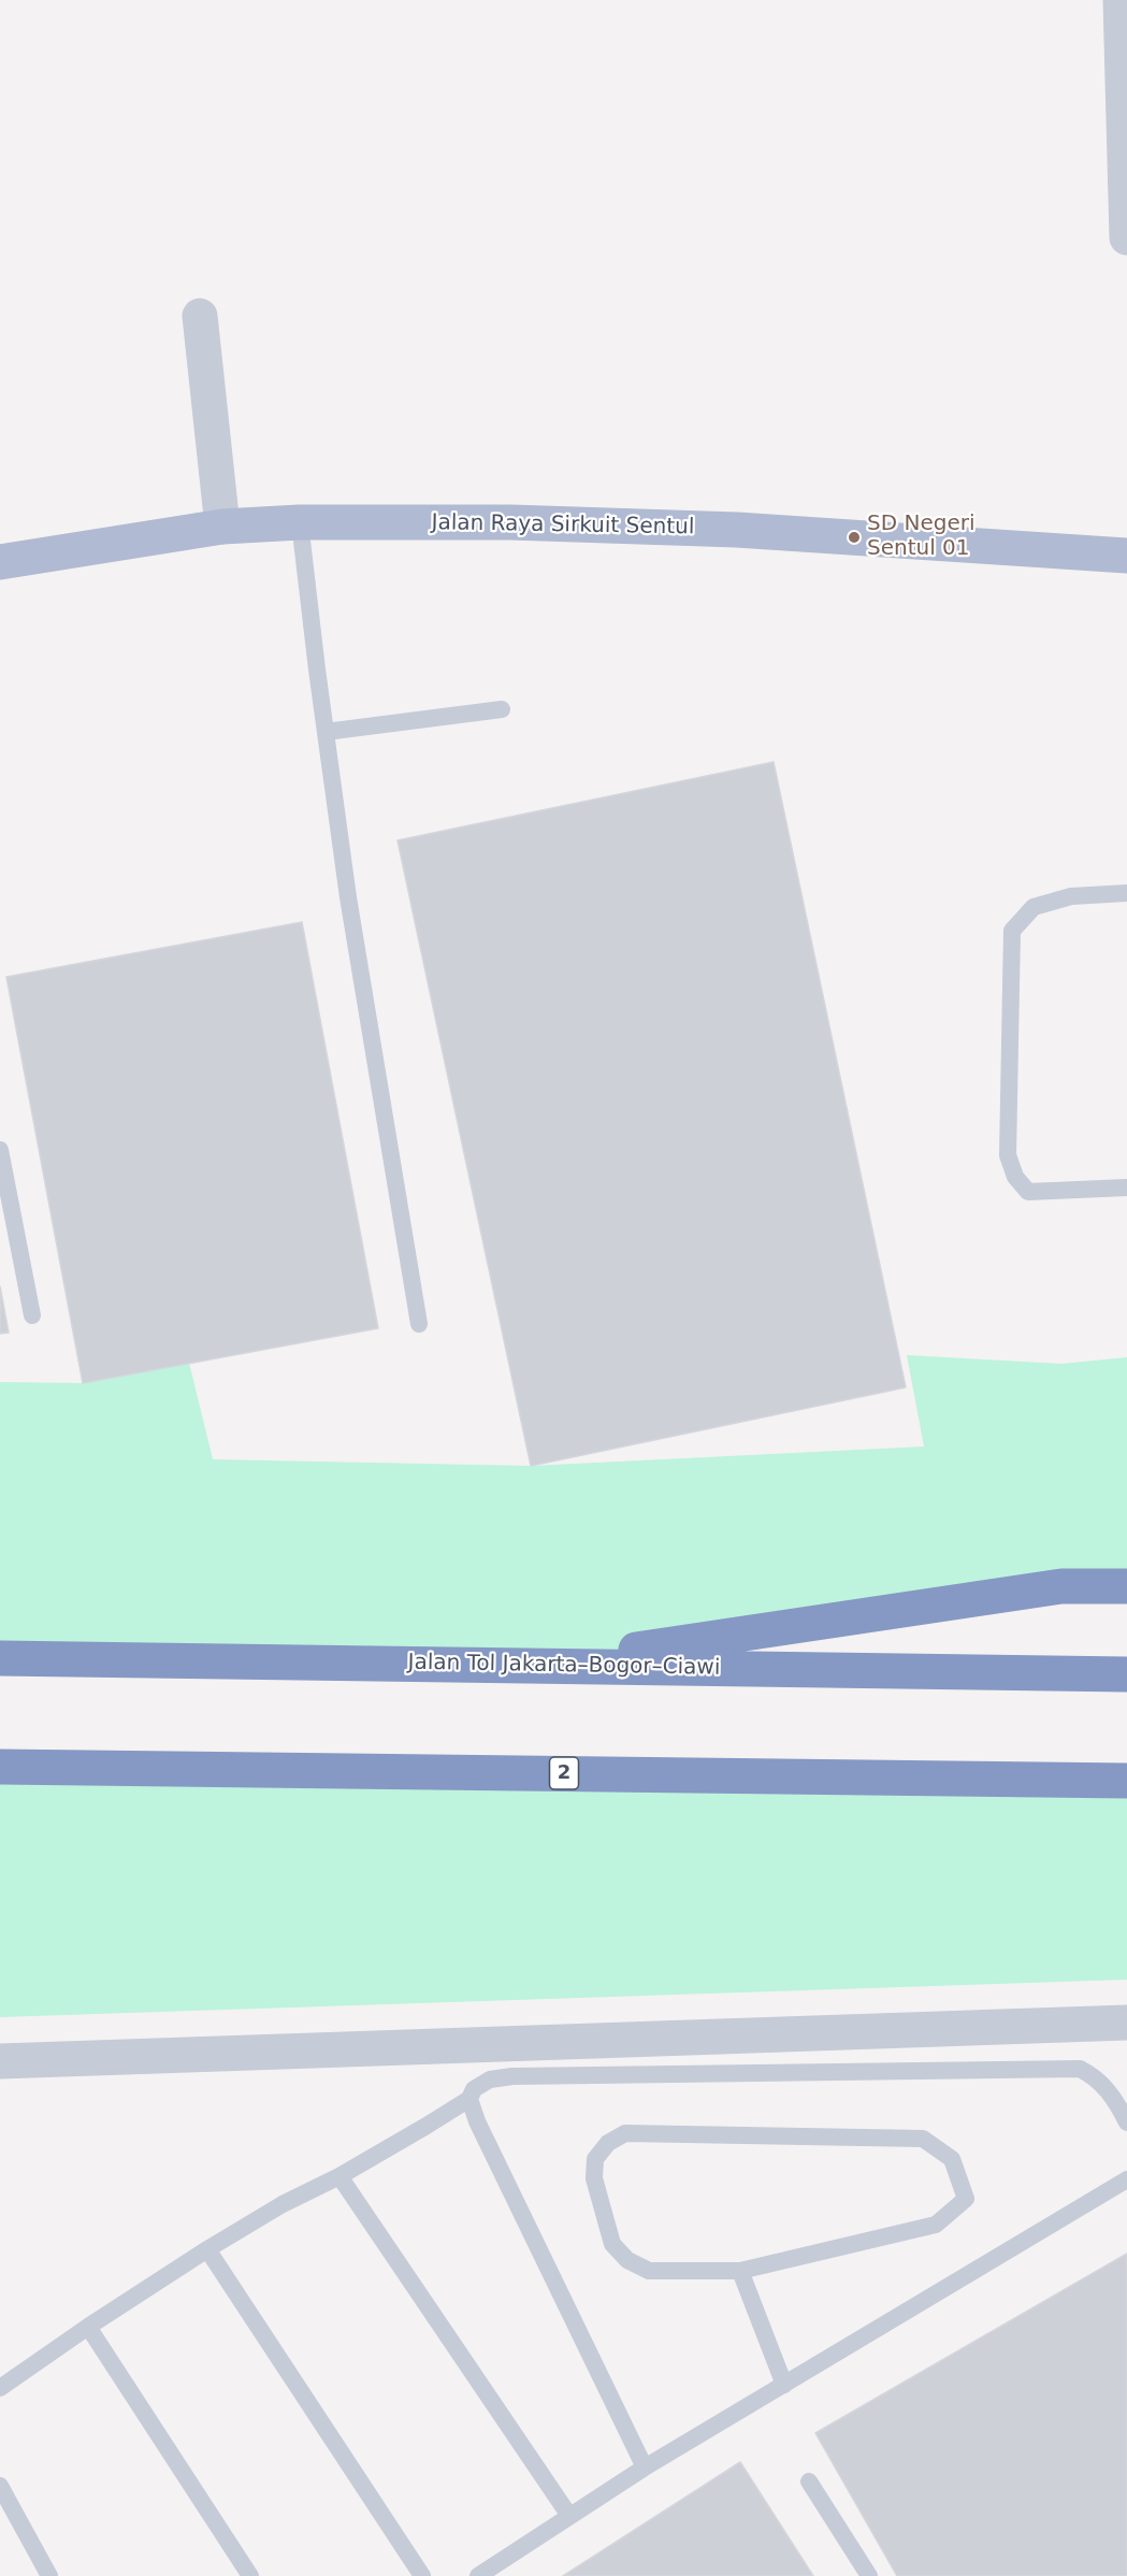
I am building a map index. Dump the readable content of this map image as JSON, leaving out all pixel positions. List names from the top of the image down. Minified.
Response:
{"streets":{"highway":["Jalan Tol Jakarta–Bogor–Ciawi","2"],"main road":["Jalan Raya Sirkuit Sentul"]},"places":["SD Negeri Sentul 01"]}
